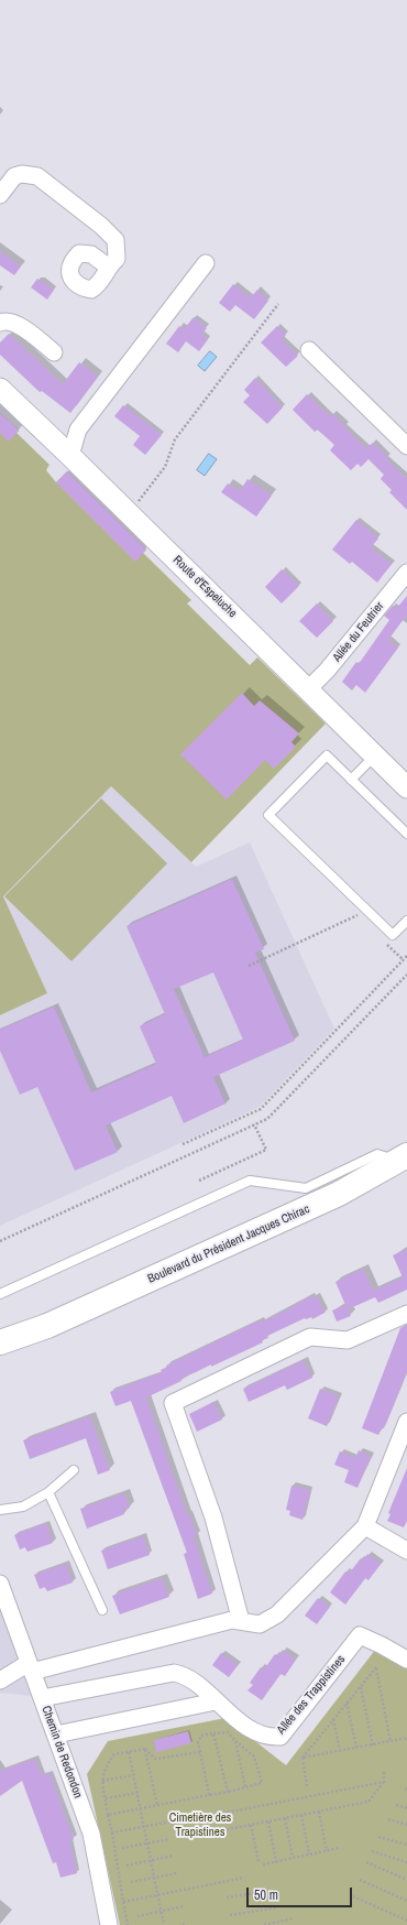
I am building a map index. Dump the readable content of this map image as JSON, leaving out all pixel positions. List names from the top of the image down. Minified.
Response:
{"streets":{"main road":["Boulevard du Président Jacques Chirac"],"street":["Route d'Espeluche","Allée du Feutrier","Allée des Trappistines","Chemin de Redondon"]},"crossings":[["Route d'Espeluche","Allée du Feutrier"],["Allée des Trappistines","Chemin de Redondon"]],"parks":["Cimetière des Trapistines"],"scale_bar":"50 m"}
